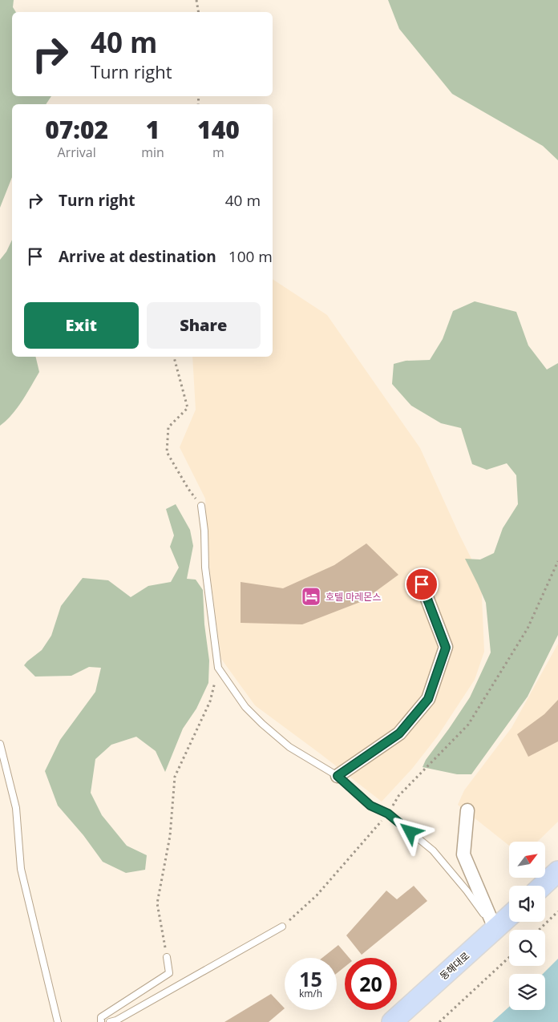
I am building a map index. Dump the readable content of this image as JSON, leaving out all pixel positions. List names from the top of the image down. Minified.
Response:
{"streets":{"main road":["동해대로"]},"places":{"hotel":["호텔 마레몬스"]},"north":"top right","page":{"turn":["40 m","Turn right"],"eta":["07:02","Arrival","1","min","140","m"],"list":[{"name":"Turn right","value":"40 m"},{"name":"Arrive at destination","value":"100 m"}],"buttons":["Exit","Share"],"speed":"15 km/h","limit":"20"}}
